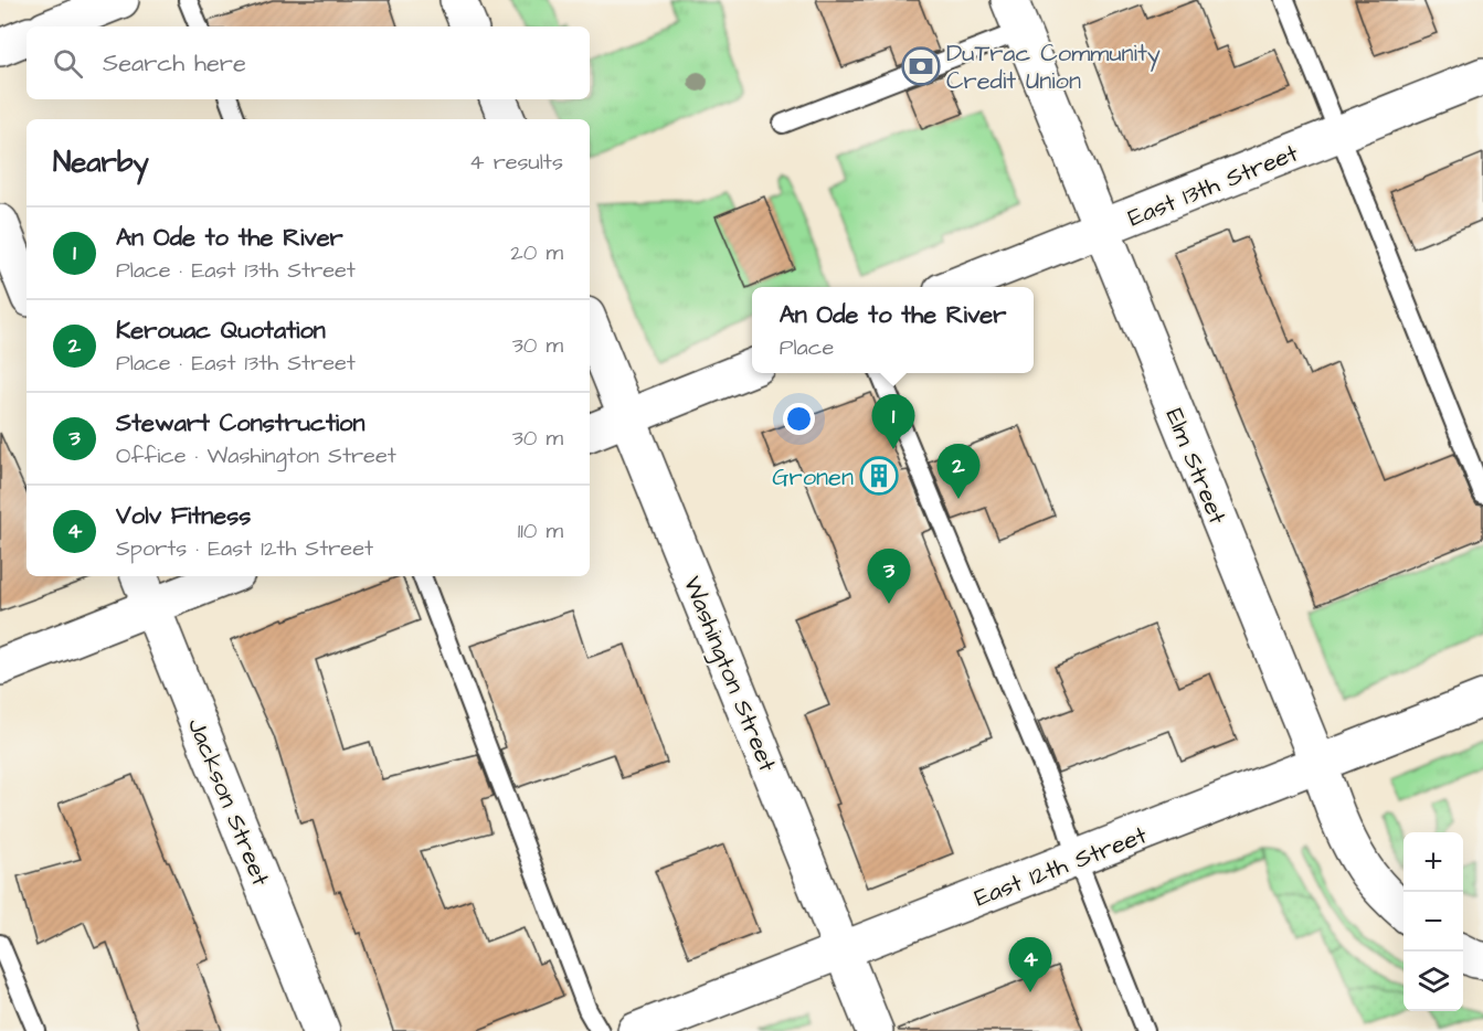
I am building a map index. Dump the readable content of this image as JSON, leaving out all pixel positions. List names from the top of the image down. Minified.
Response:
{"streets":{"street":["East 13th Street","Elm Street","Washington Street","Jackson Street","East 12th Street"]},"crossings":[["East 13th Street","Elm Street"],["Elm Street","East 12th Street"],["Washington Street","East 12th Street"]],"places":{"bank":["DuTrac Community Credit Union"],"building":["Gronen"]},"page":{"search":"Search here","heading":["Nearby","4 results"],"list":[{"mark":"1","name":"An Ode to the River","note":"Place · East 13th Street","value":"20 m"},{"mark":"2","name":"Kerouac Quotation","note":"Place · East 13th Street","value":"30 m"},{"mark":"3","name":"Stewart Construction","note":"Office · Washington Street","value":"30 m"},{"mark":"4","name":"Volv Fitness","note":"Sports · East 12th Street","value":"110 m"}],"popup":["An Ode to the River","Place"],"pins":["1","2","3","4"],"map_buttons":["+","−"]}}
